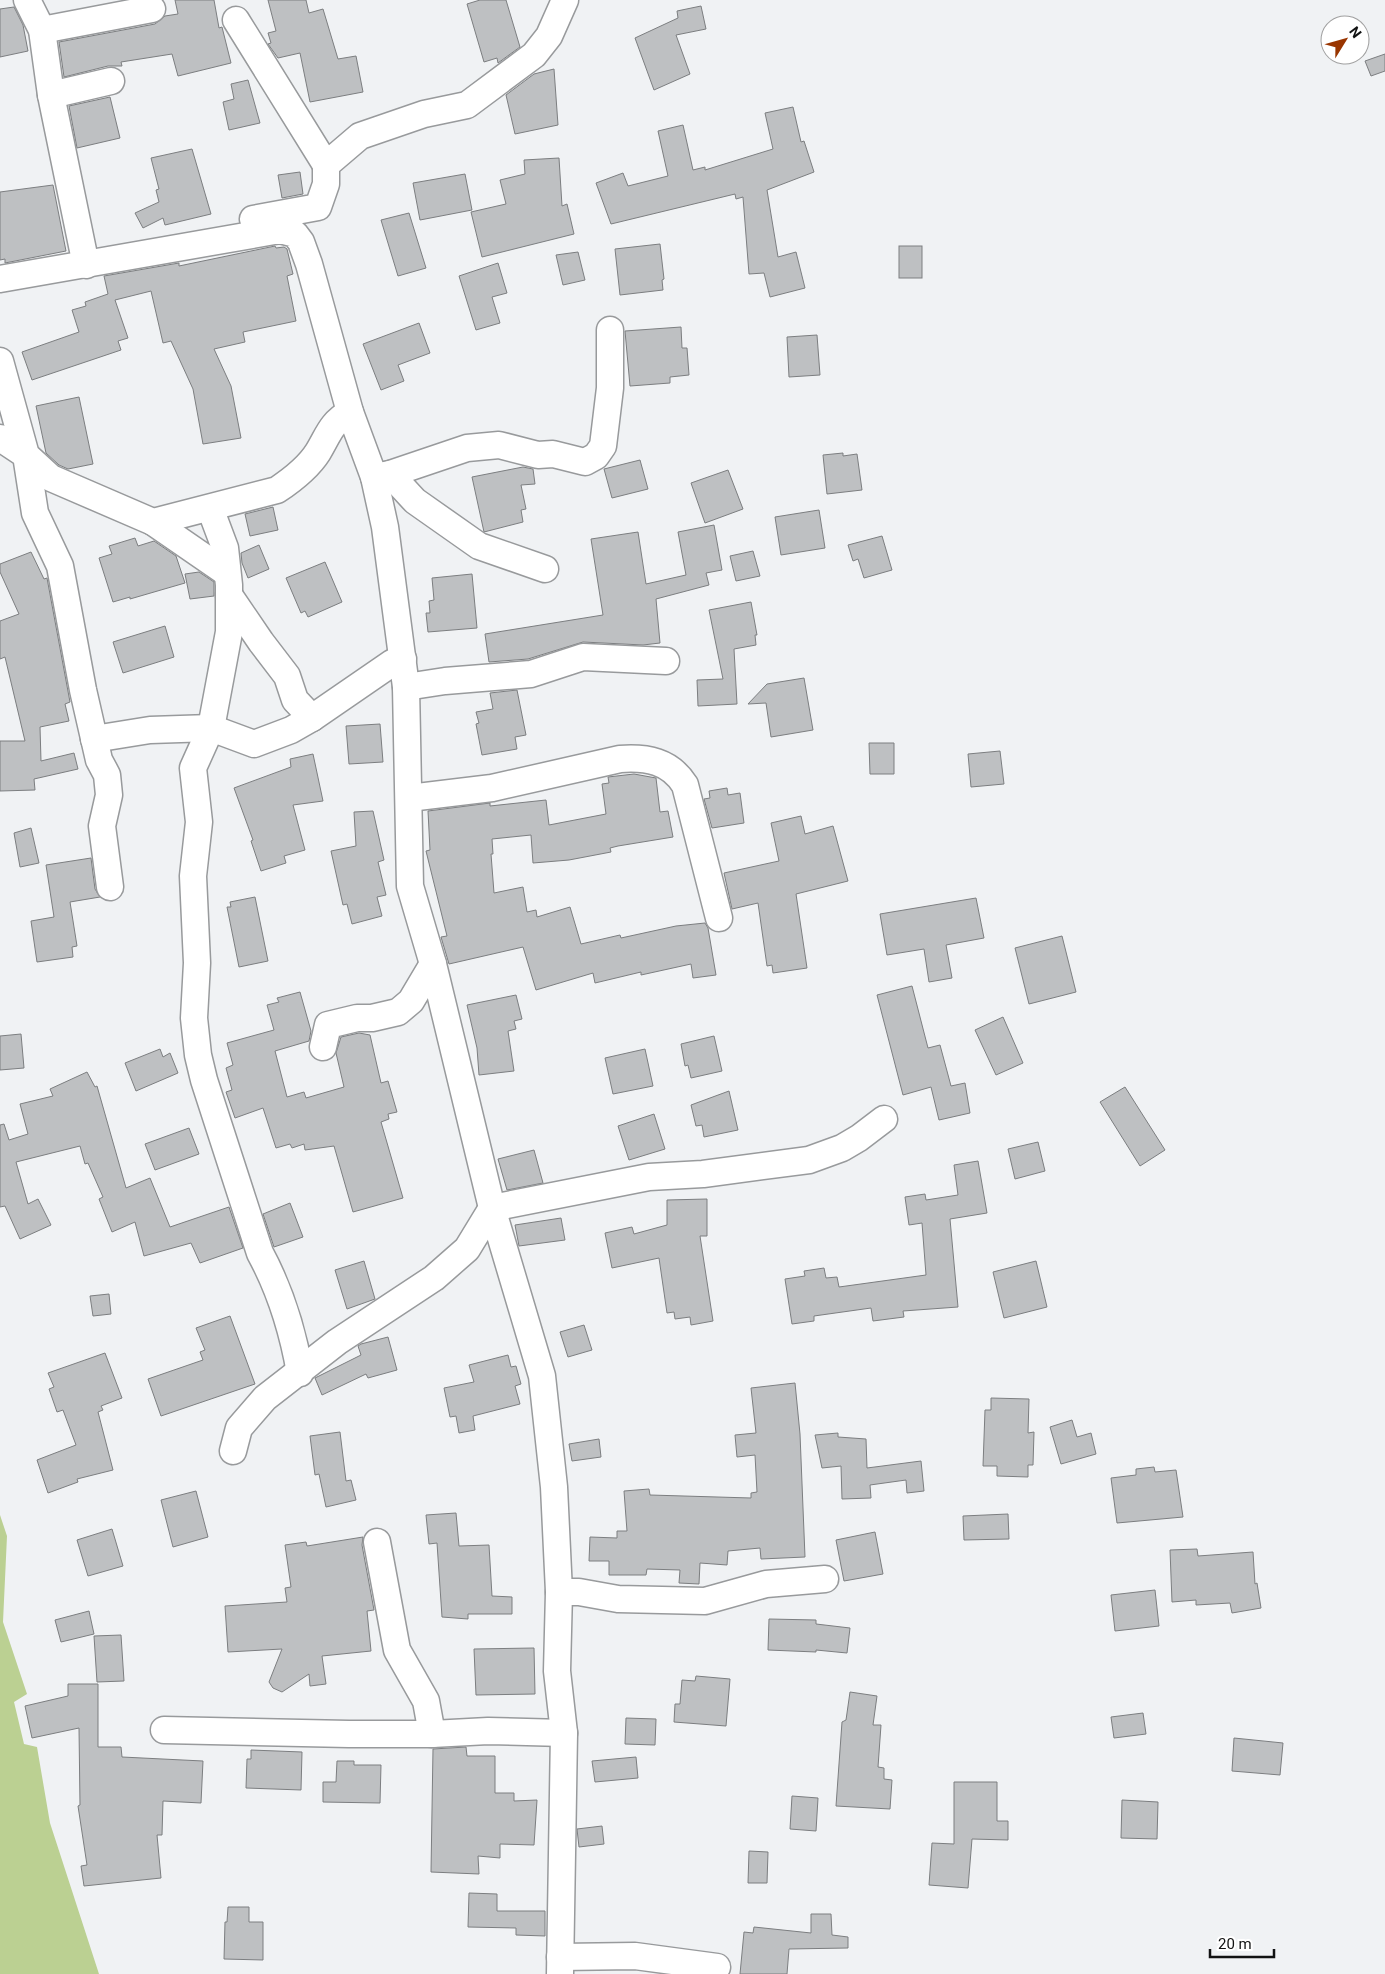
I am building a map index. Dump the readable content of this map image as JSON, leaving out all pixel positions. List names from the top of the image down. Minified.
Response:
{"scale_bar":"20 m","north":"top right"}
